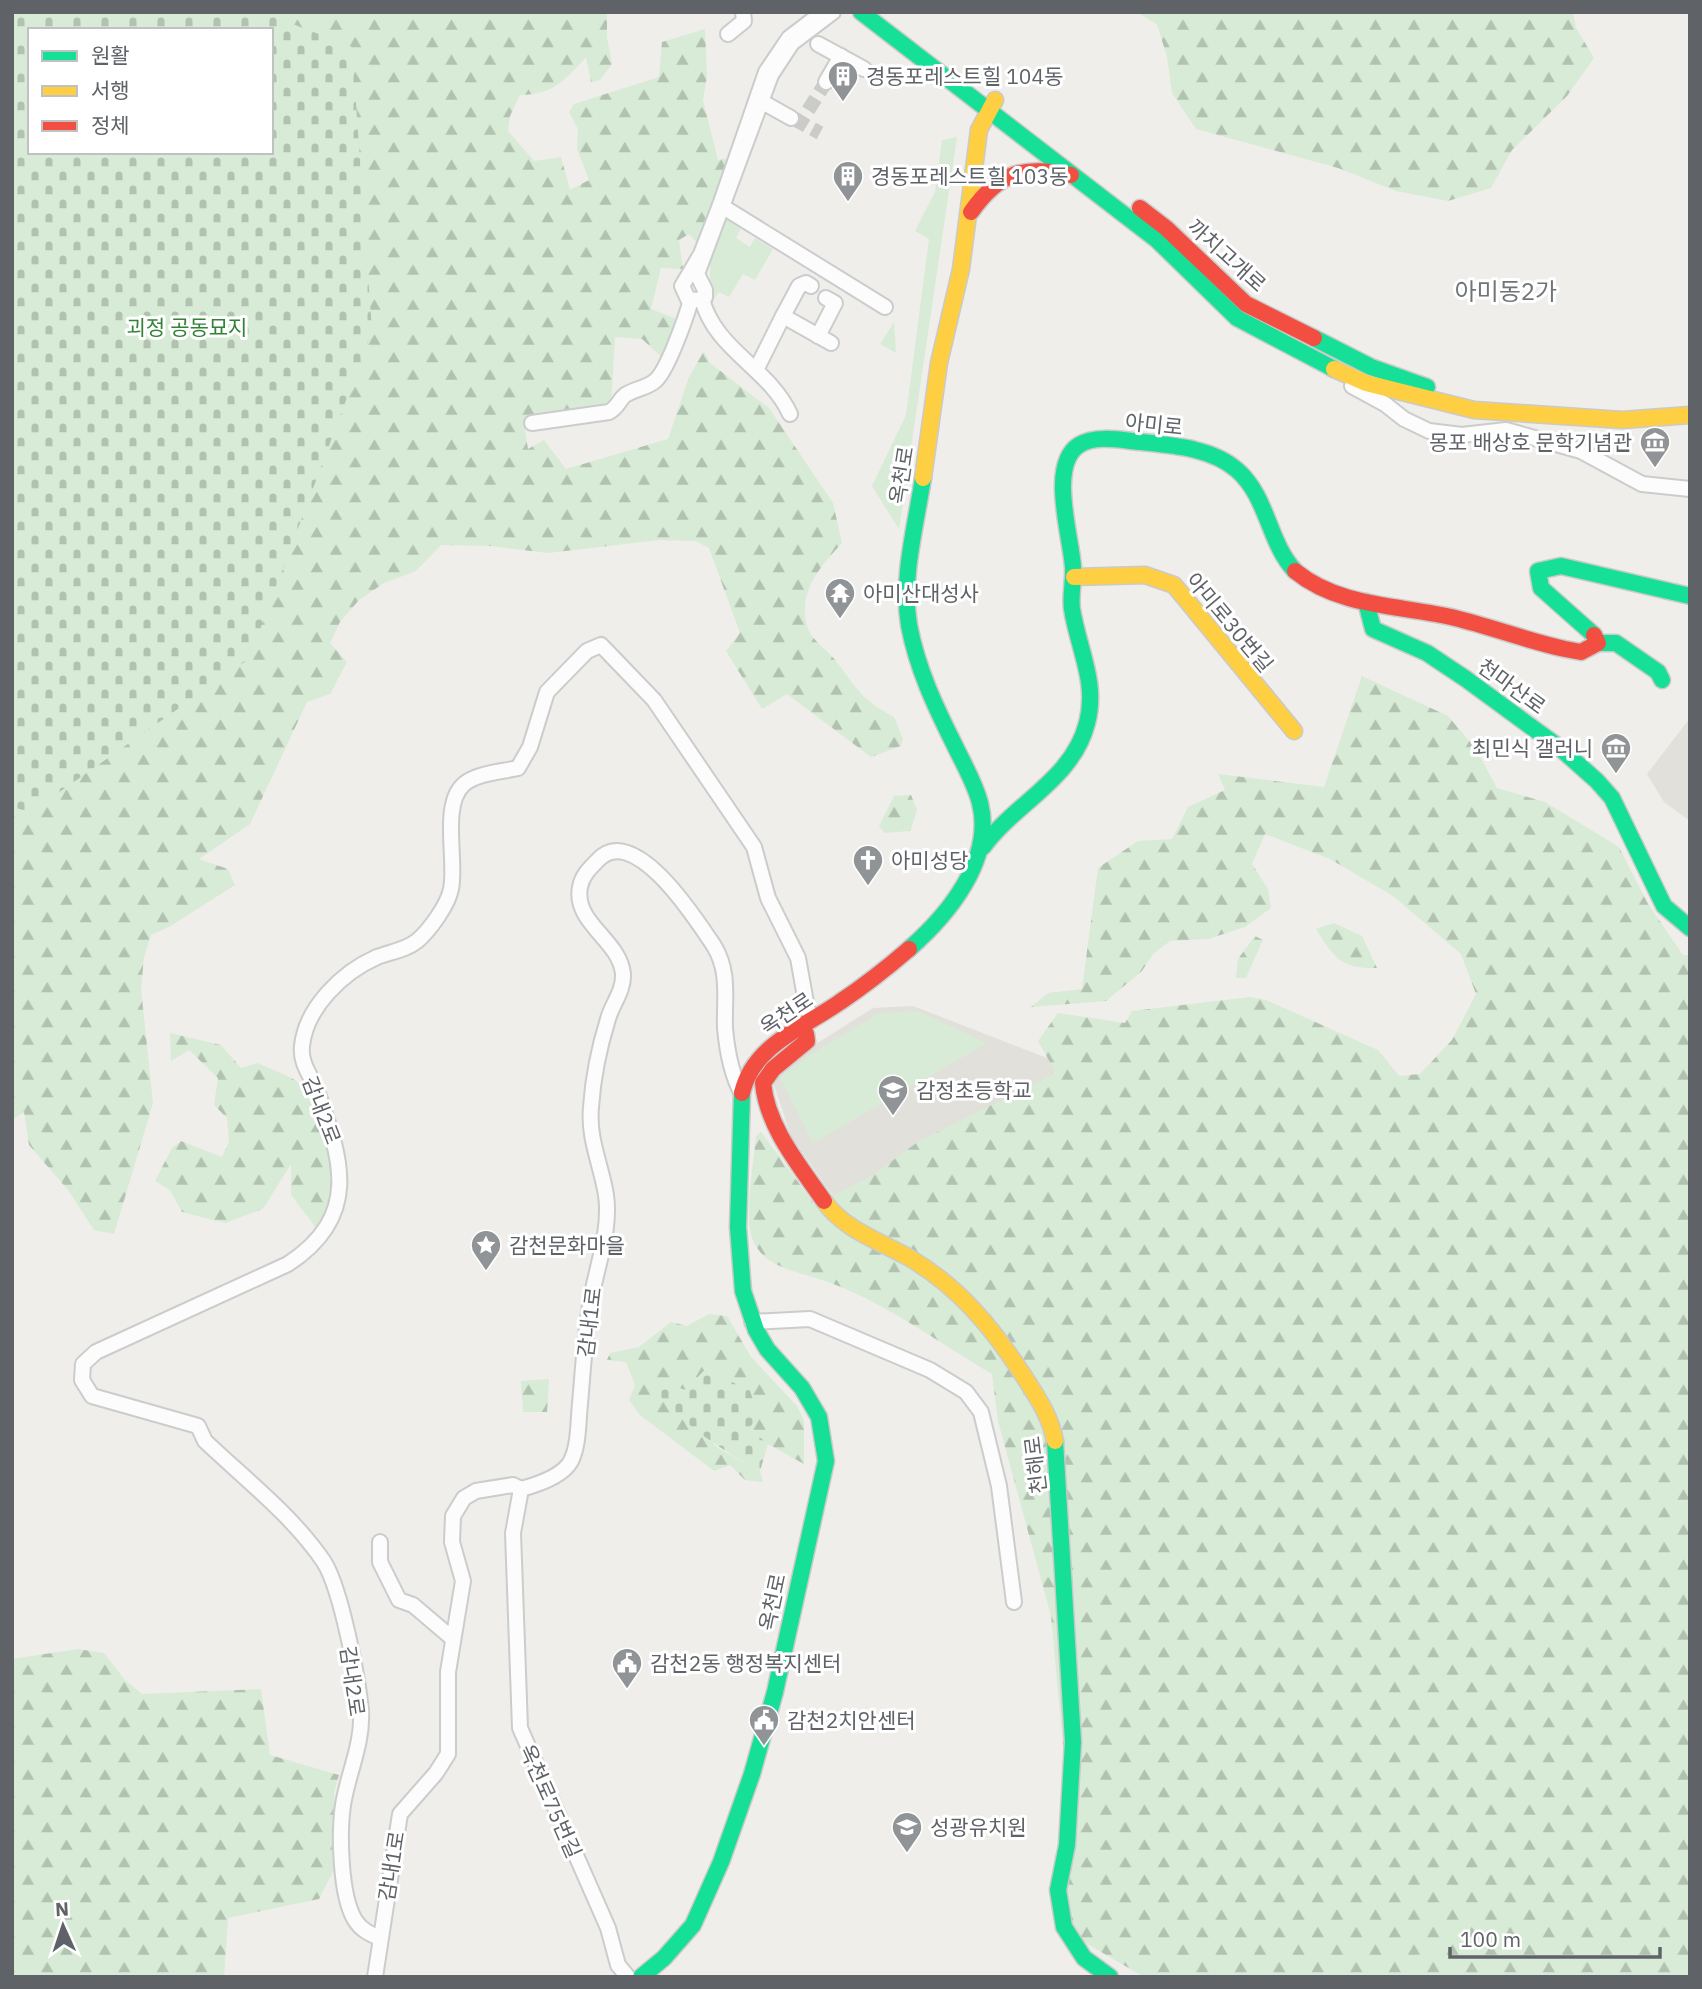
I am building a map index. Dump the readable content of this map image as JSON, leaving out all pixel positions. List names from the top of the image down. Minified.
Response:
{"streets":{"street":["까치고개로","아미로","옥천로","아미로30번길","천마산로","감내2로","감내1로","천해로","옥천로75번길"]},"crossings":[["까치고개로","옥천로"],["아미로","옥천로"],["아미로","아미로30번길"],["아미로","천마산로"],["옥천로","감내2로"],["옥천로","감내1로"],["옥천로","천해로"],["감내2로","감내1로"],["감내2로","천해로"],["감내1로","옥천로75번길"]],"districts":["아미동2가"],"parks":["괴정 공동묘지"],"places":{"building":["경동포레스트힐 104동","경동포레스트힐 103동"],"museum":["몽포 배상호 문학기념관","최민식 갤러니"],"temple":["아미산대성사"],"church":["아미성당"],"school or university":["감정초등학교","성광유치원"],"place":["감천문화마을"],"public building":["감천2동 행정복지센터","감천2치안센터"]},"legend":["원활","서행","정체"],"scale_bar":"100 m","north":"top"}
